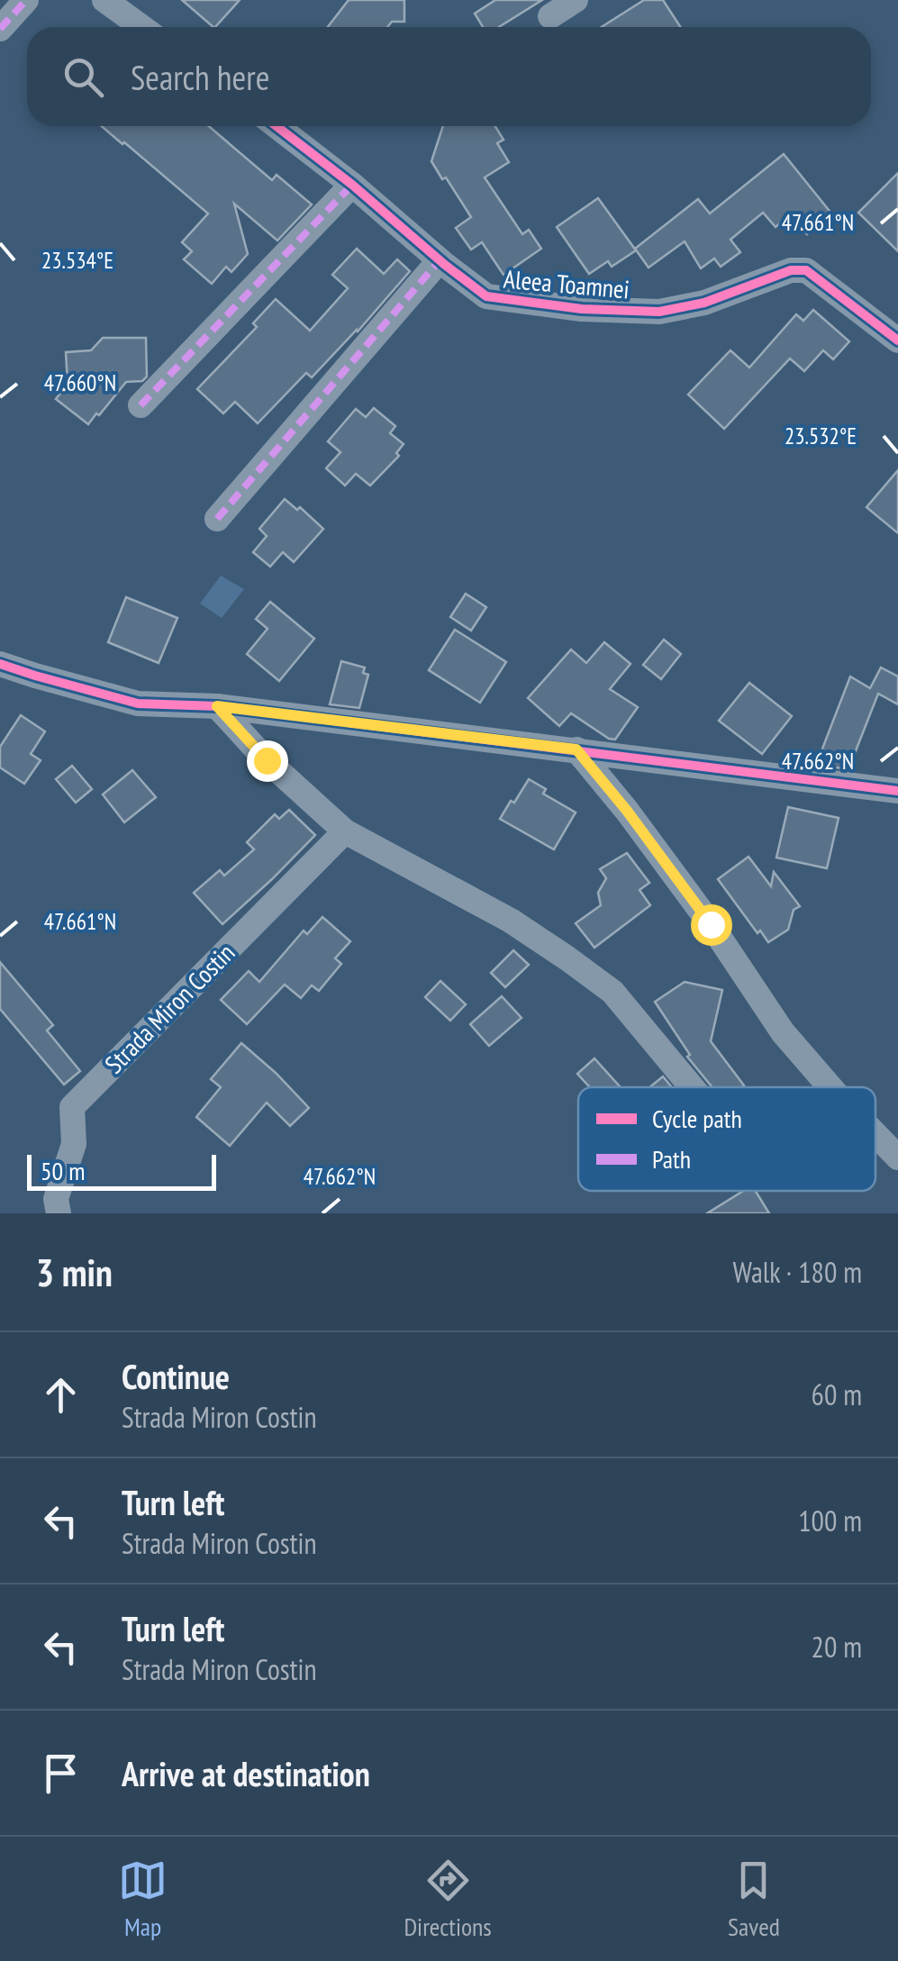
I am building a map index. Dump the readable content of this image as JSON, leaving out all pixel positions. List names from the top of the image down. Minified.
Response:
{"streets":{"street":["Aleea Toamnei","Strada Miron Costin"]},"legend":["Cycle path","Path"],"scale_bar":"50 m","page":{"search":"Search here","scale":"50 m","heading":["3 min","Walk · 180 m"],"list":[["Continue","Strada Miron Costin","60 m"],["Turn left","Strada Miron Costin","100 m"],["Turn left","Strada Miron Costin","20 m"],"Arrive at destination"],"nav":["Map","Directions","Saved"]},"coordinates":["47.661°N","23.534°E","47.660°N","23.532°E","47.662°N"]}
